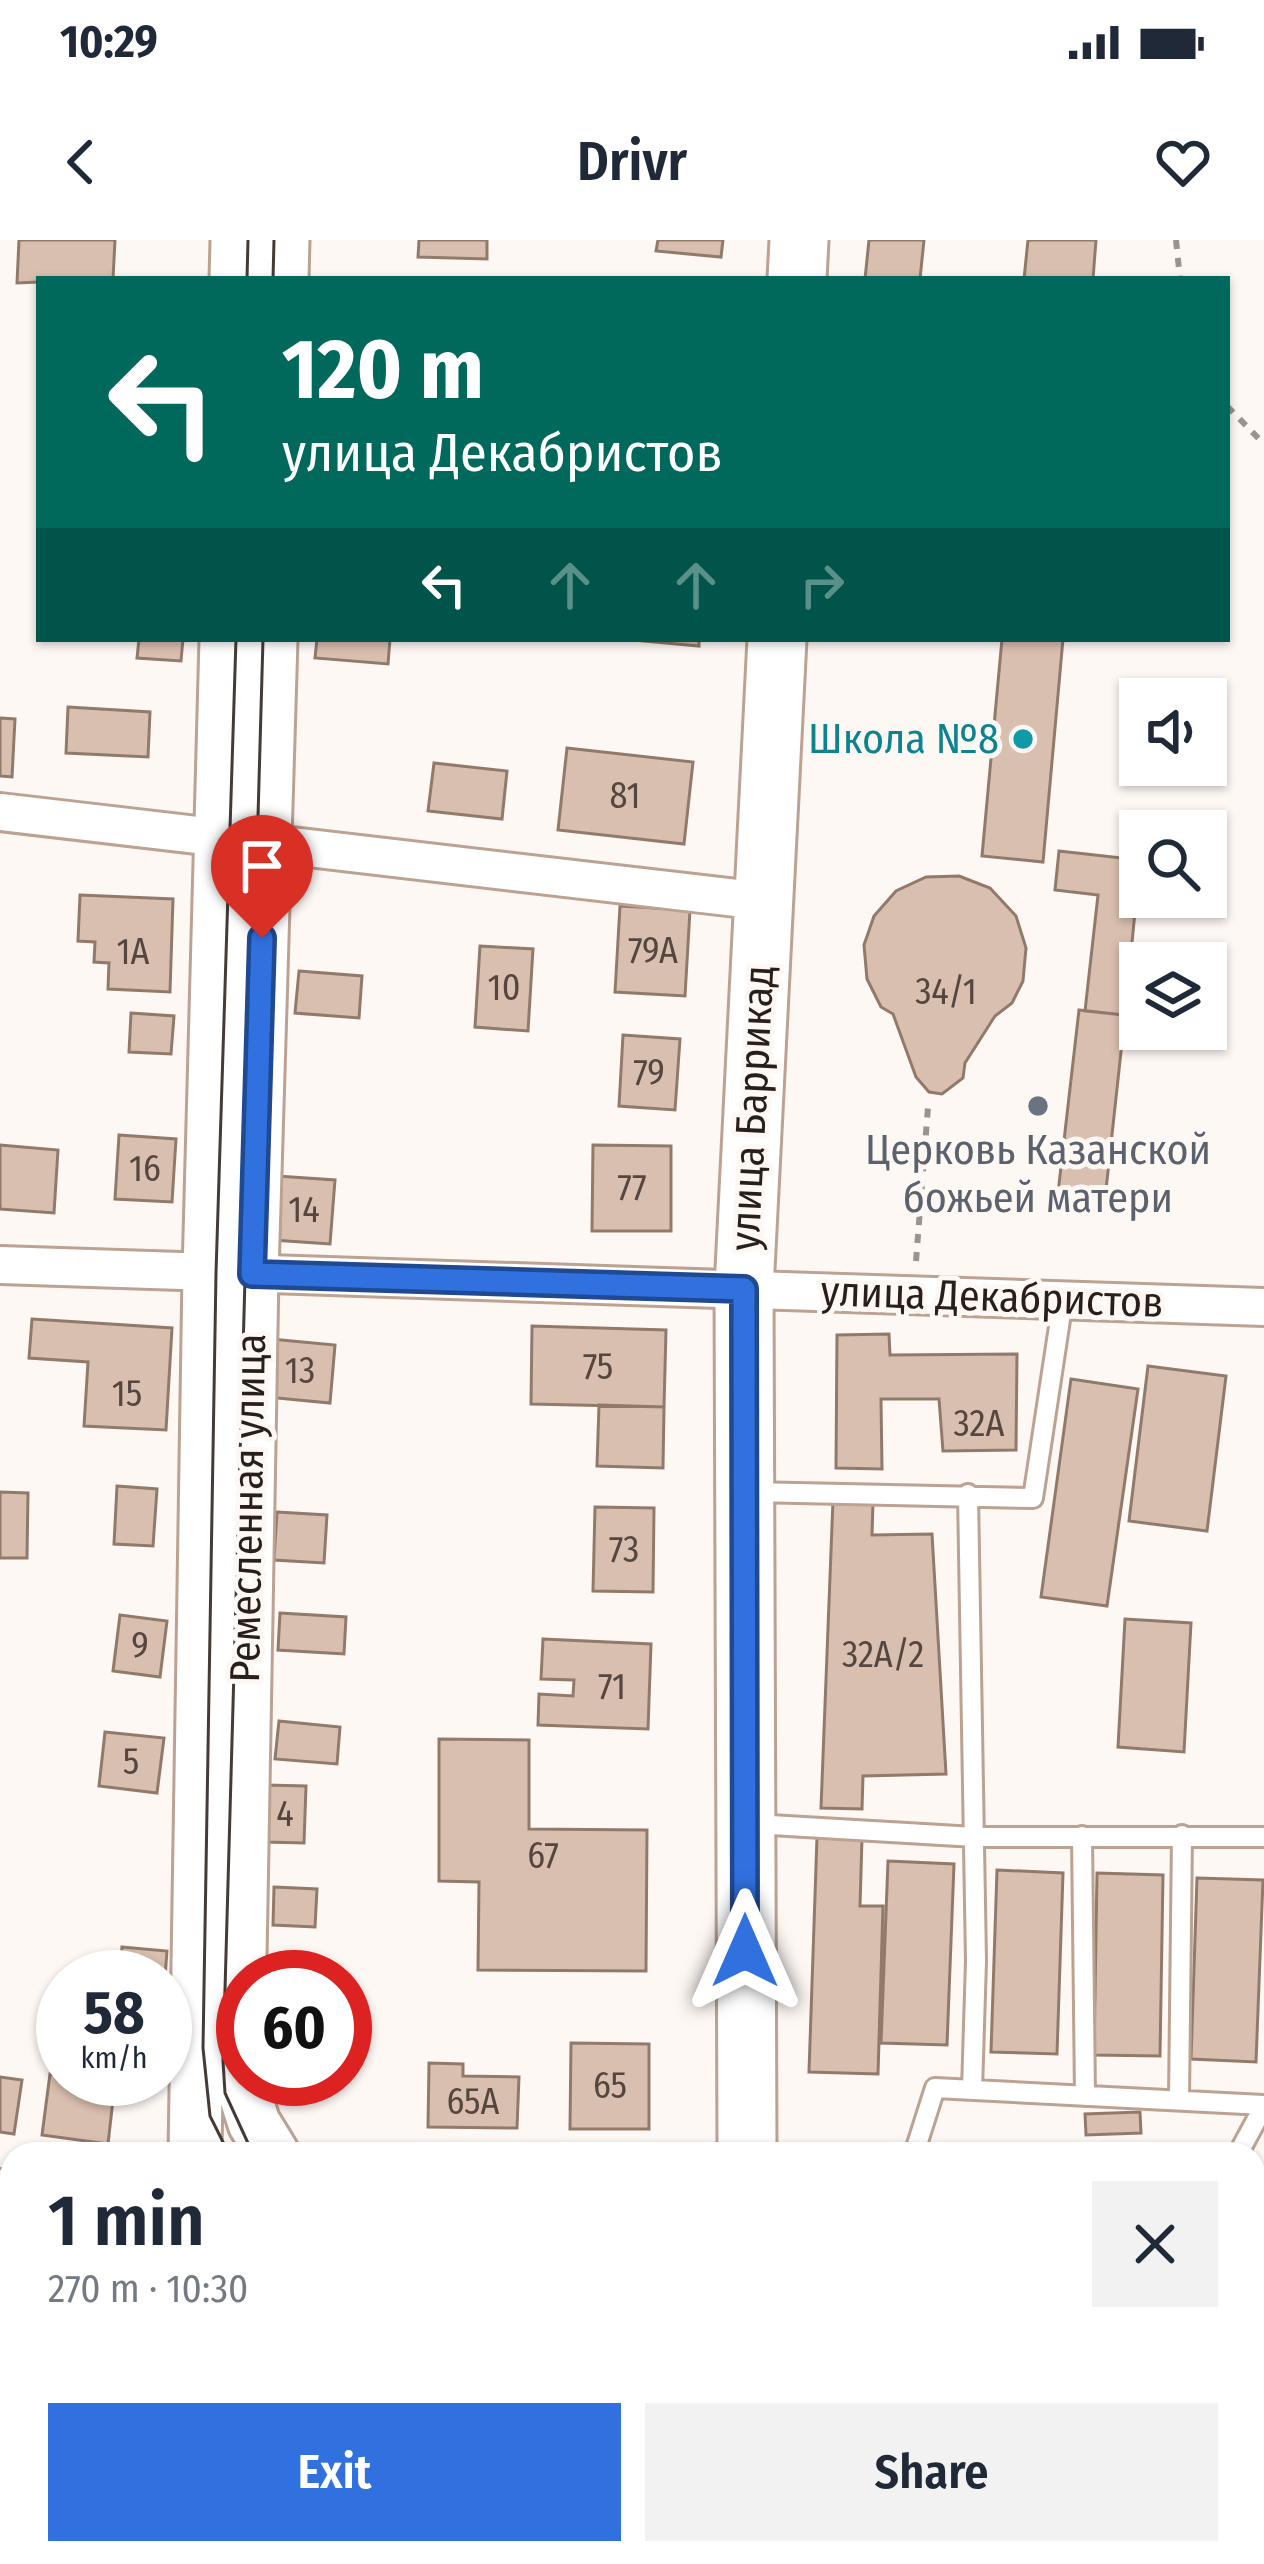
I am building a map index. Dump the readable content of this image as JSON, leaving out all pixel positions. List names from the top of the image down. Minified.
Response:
{"streets":{"main road":["улица Баррикад"],"street":["улица Декабристов","Ремесленная улица"]},"crossings":[["улица Баррикад","улица Декабристов"],["улица Декабристов","Ремесленная улица"]],"places":["Школа №8","Церковь Казанской божьей матери"],"house_numbers":["81","79А","1А","10","34/1","79","16","77","14","75","13","15","32А","73","9","32А/2","71","5","4","67","65","65А"],"page":{"status":"10:29","header":"Drivr","turn":["120 m","улица Декабристов"],"speed":"58 km/h","limit":"60","heading":["1 min","270 m · 10:30"],"buttons":["Exit","Share"]}}
